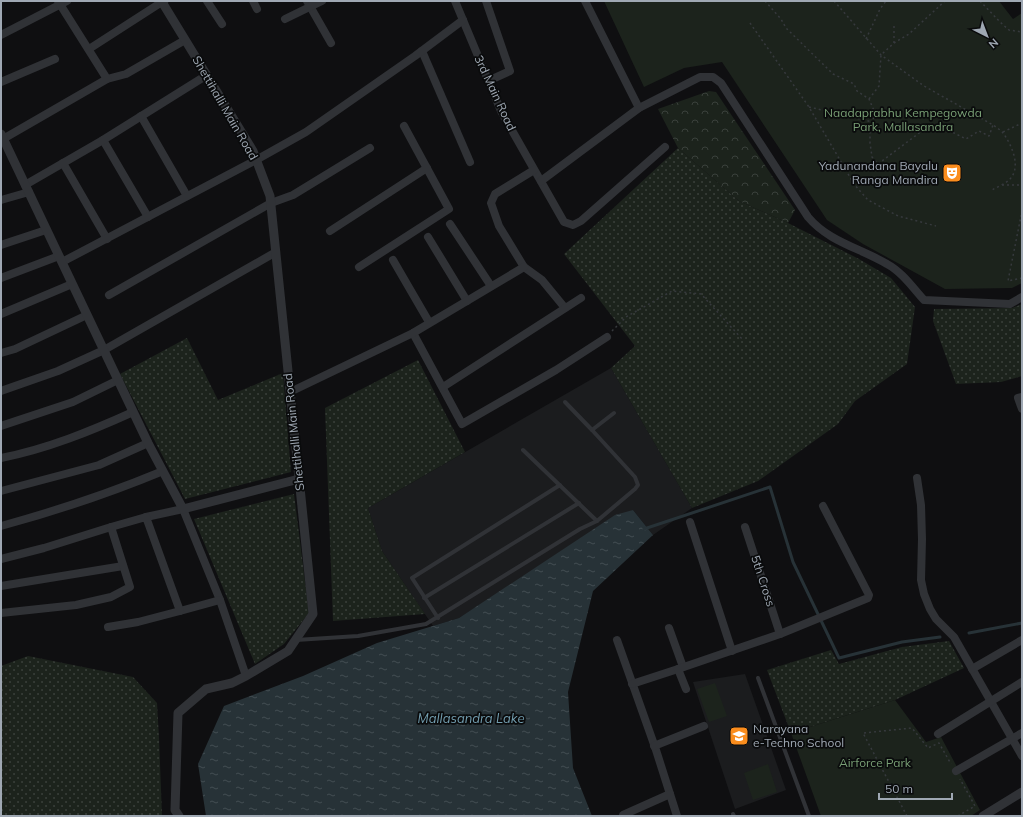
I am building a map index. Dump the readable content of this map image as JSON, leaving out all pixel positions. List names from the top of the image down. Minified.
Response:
{"streets":{"street":["3rd Main Road","Shettihalli Main Road","5th Cross"]},"water":["Mallasandra Lake"],"parks":["Naadaprabhu Kempegowda Park, Mallasandra","Airforce Park"],"places":{"theatre":["Yadunandana Bayalu Ranga Mandira"],"school or university":["Narayana e-Techno School"]},"scale_bar":"50 m","north":"bottom right"}
